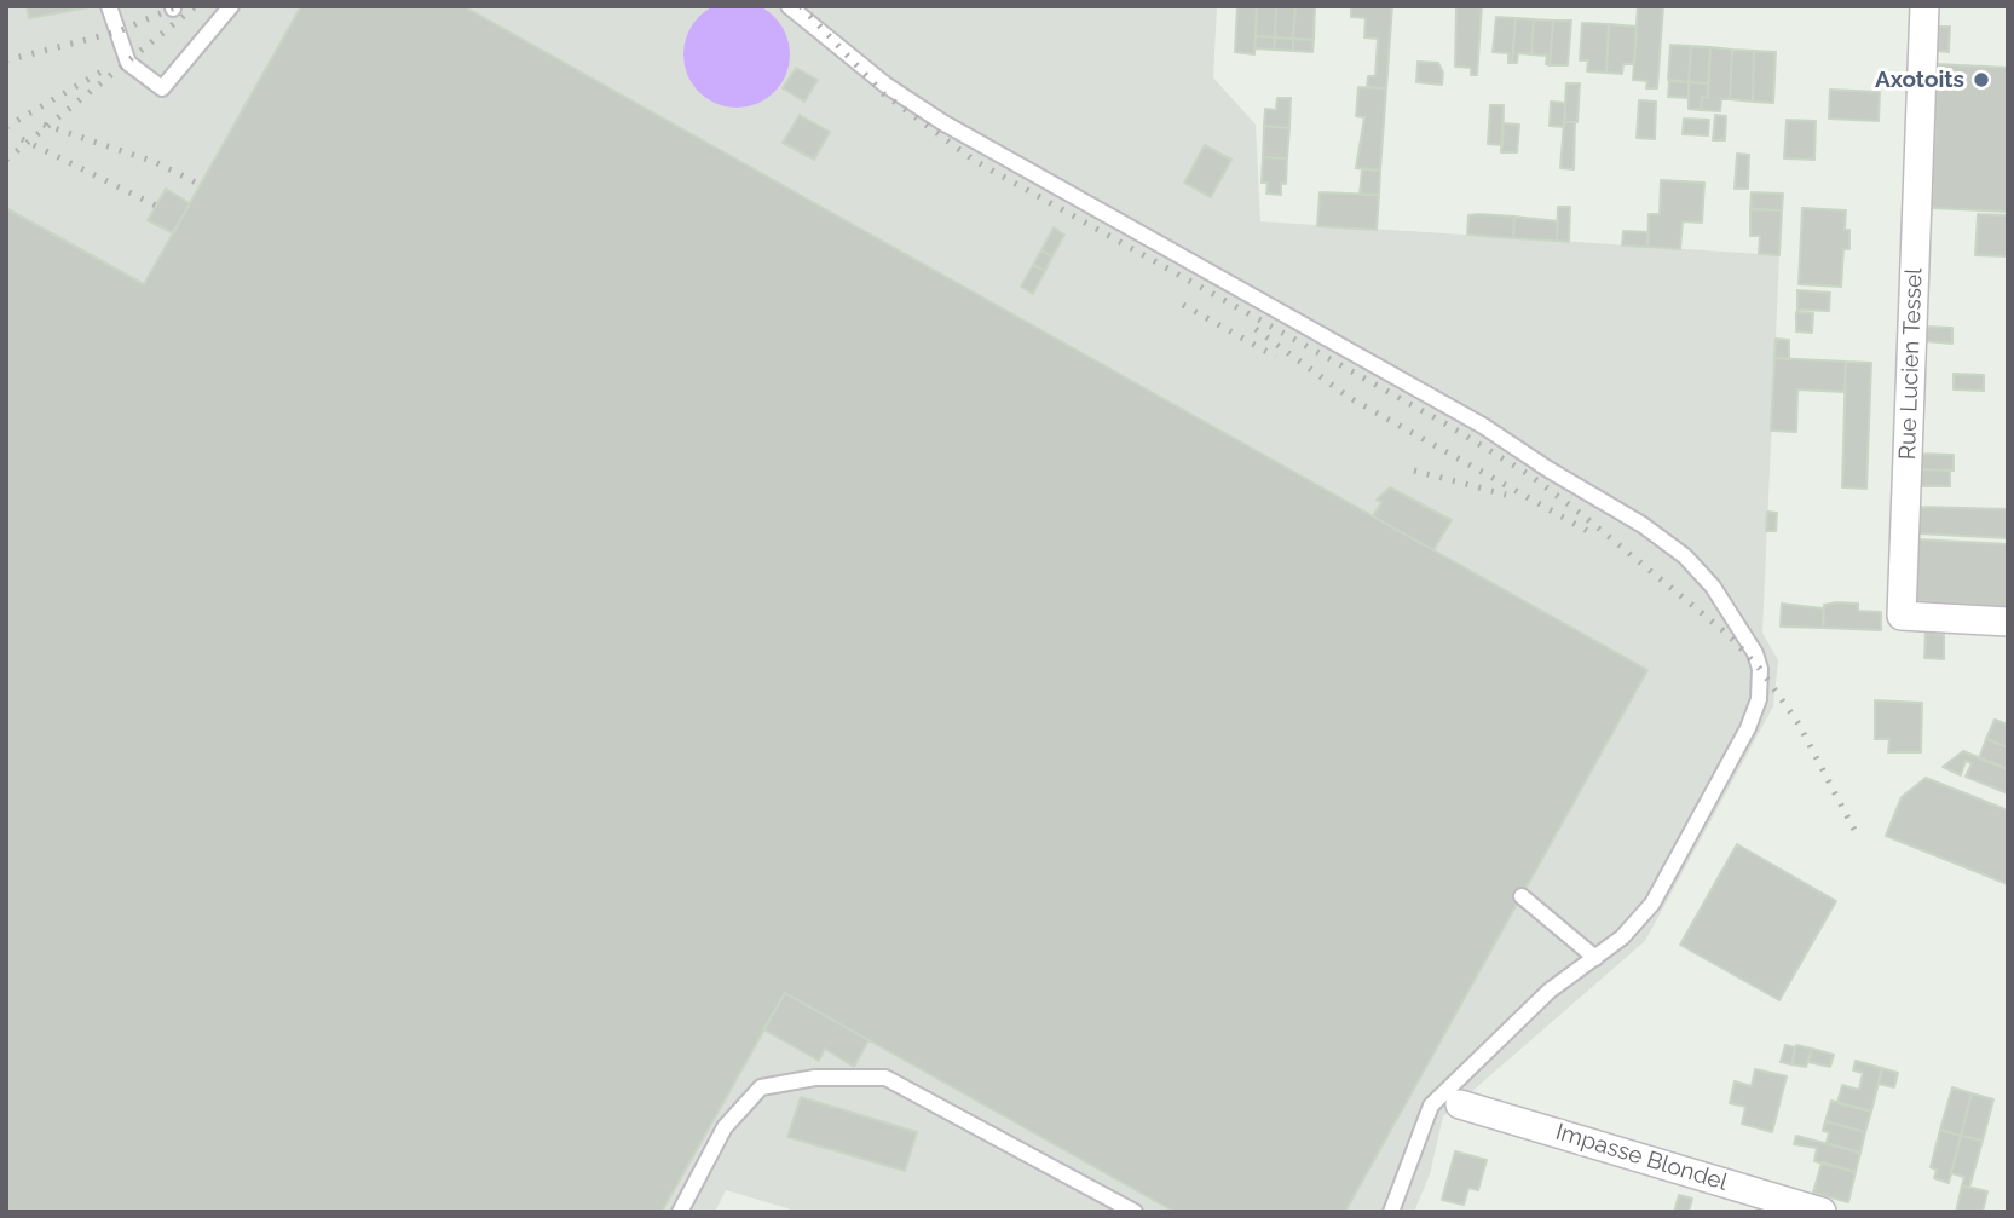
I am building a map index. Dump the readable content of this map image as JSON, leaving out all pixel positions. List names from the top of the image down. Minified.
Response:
{"streets":{"street":["Rue Lucien Tessel","Impasse Blondel"]},"places":["Axotoits"]}
